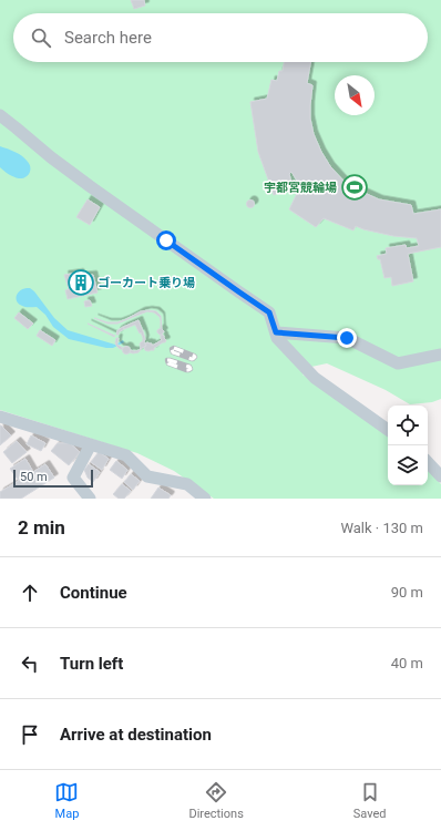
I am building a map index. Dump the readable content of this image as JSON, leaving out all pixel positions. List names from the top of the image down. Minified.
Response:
{"places":{"sports":["宇都宮競輪場"],"building":["ゴーカート乗り場"]},"scale_bar":"50 m","north":"bottom right","page":{"search":"Search here","scale":"50 m","heading":["2 min","Walk · 130 m"],"list":[["Continue","90 m"],["Turn left","40 m"],"Arrive at destination"],"nav":["Map","Directions","Saved"]}}
